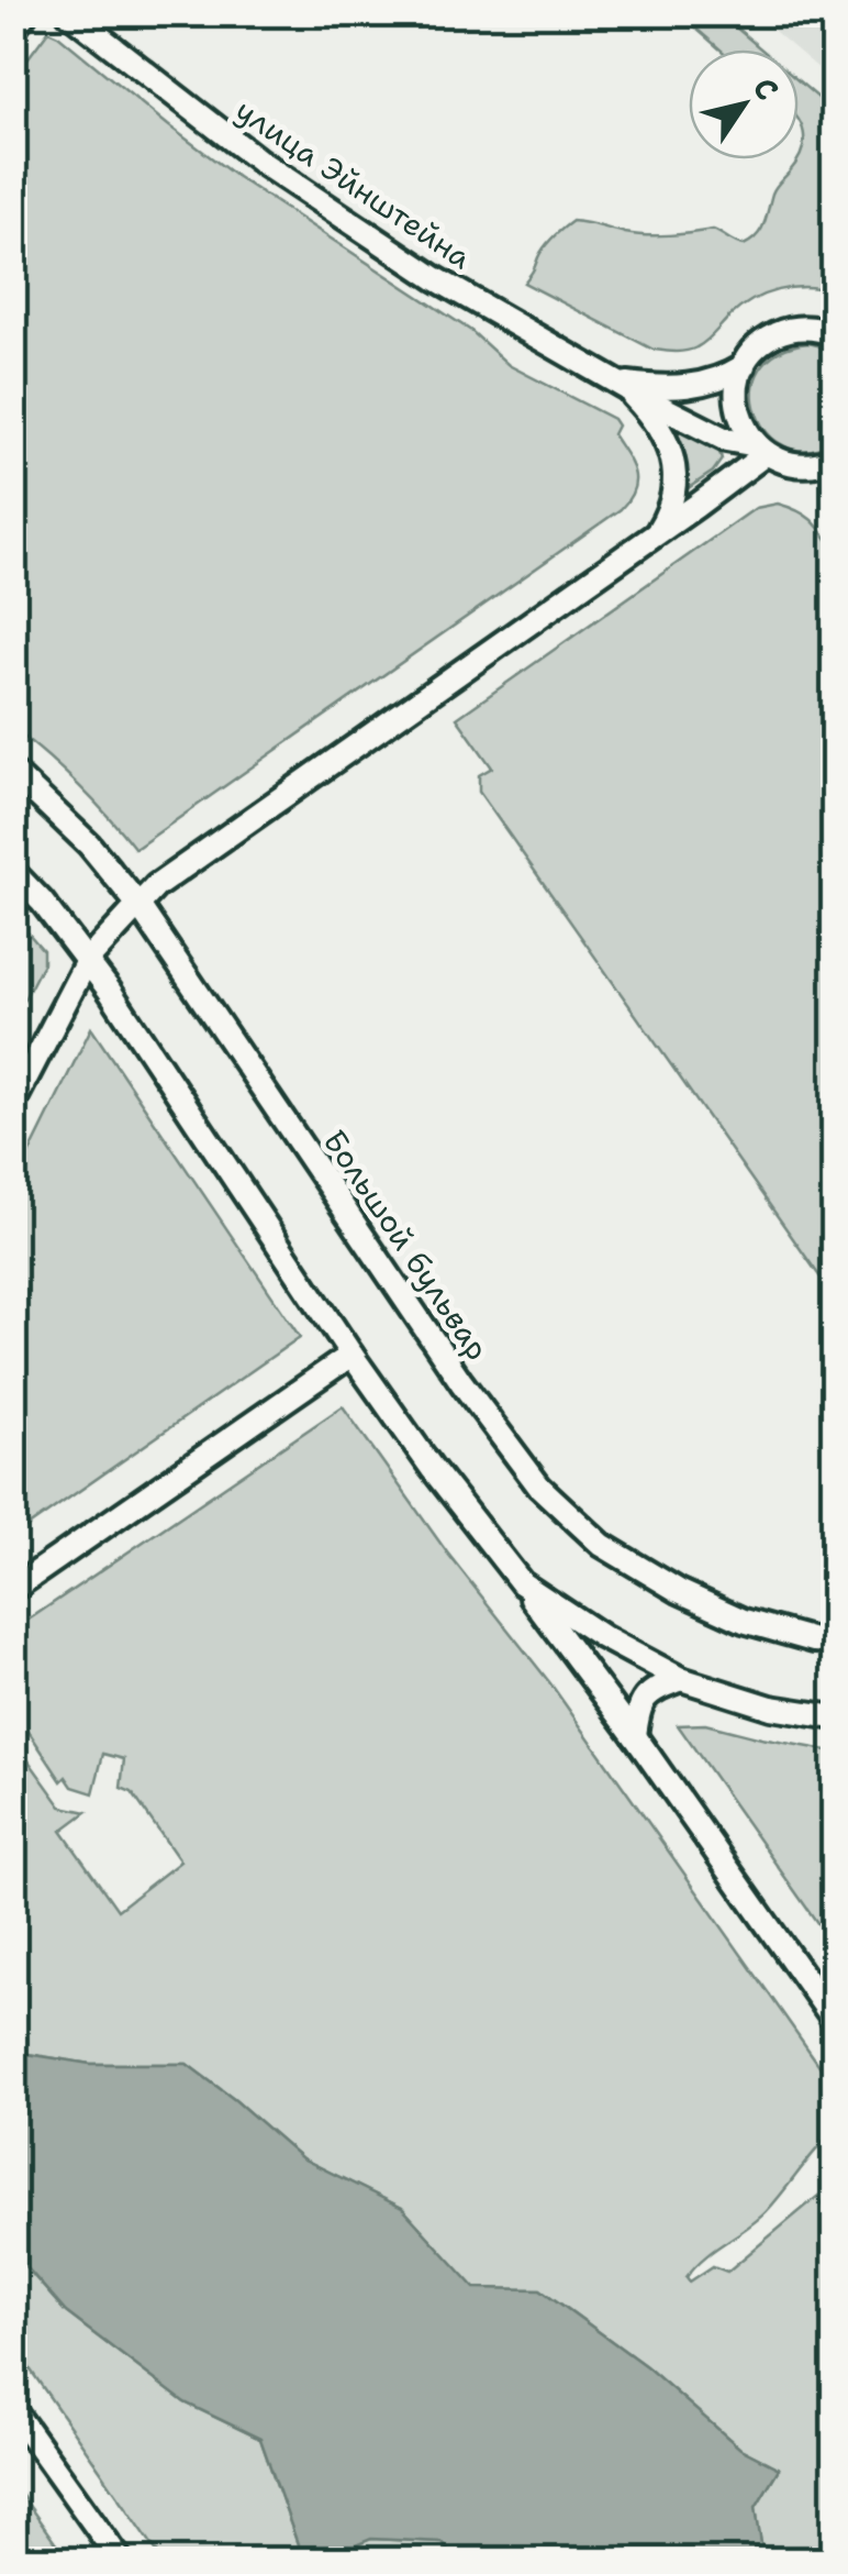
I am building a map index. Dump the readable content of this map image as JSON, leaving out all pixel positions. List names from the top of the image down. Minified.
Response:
{"streets":{"street":["улица Эйнштейна","Большой бульвар"]},"north":"top right"}
